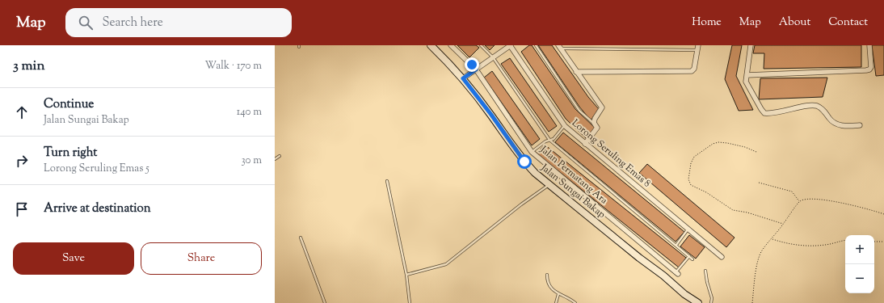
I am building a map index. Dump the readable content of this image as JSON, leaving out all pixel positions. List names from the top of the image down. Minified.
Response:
{"streets":{"main road":["Jalan Sungai Bakap"],"street":["Lorong Seruling Emas 8","Jalan Permatang Ara"]},"page":{"header":"Map","search":"Search here","nav":["Home","Map","About","Contact"],"heading":["3 min","Walk · 170 m"],"list":[["Continue","Jalan Sungai Bakap","140 m"],["Turn right","Lorong Seruling Emas 5","30 m"],"Arrive at destination"],"buttons":["Save","Share"],"map_buttons":["+","−"]}}
